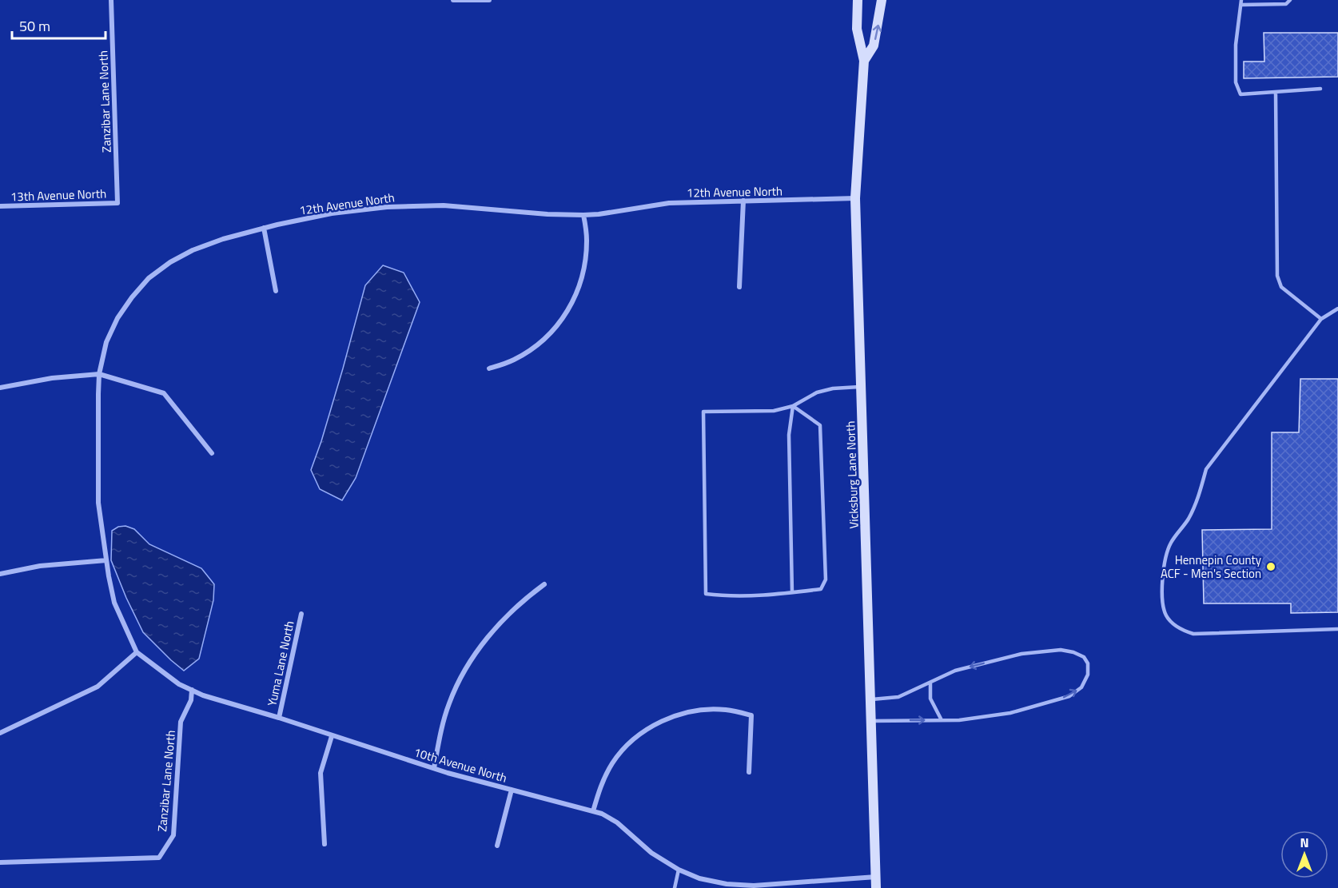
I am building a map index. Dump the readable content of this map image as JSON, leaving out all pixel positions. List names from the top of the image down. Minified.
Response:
{"streets":{"main road":["Vicksburg Lane North"],"street":["Zanzibar Lane North","12th Avenue North","13th Avenue North","Yuma Lane North","10th Avenue North"]},"crossings":[["Zanzibar Lane North","13th Avenue North"],["Zanzibar Lane North","10th Avenue North"],["12th Avenue North","Vicksburg Lane North"],["12th Avenue North","10th Avenue North"],["Vicksburg Lane North","10th Avenue North"],["Yuma Lane North","10th Avenue North"]],"places":["Hennepin County ACF - Men's Section"],"scale_bar":"50 m","north":"top"}
